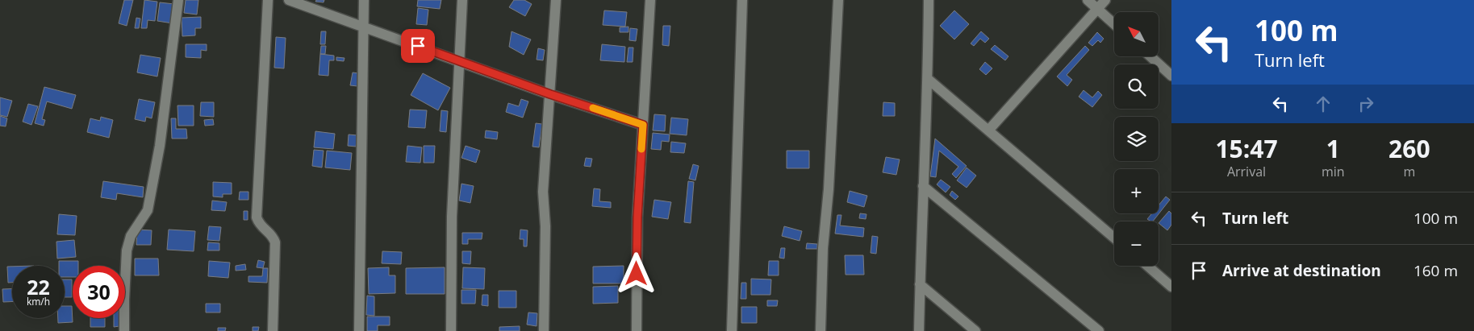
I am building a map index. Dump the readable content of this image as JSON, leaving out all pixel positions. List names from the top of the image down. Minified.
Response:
{"north":"top left","page":{"turn":["100 m","Turn left"],"map_buttons":["+","−"],"eta":["15:47","Arrival","1","min","260","m"],"list":[{"name":"Turn left","value":"100 m"},{"name":"Arrive at destination","value":"160 m"}],"speed":"22 km/h","limit":"30"}}
